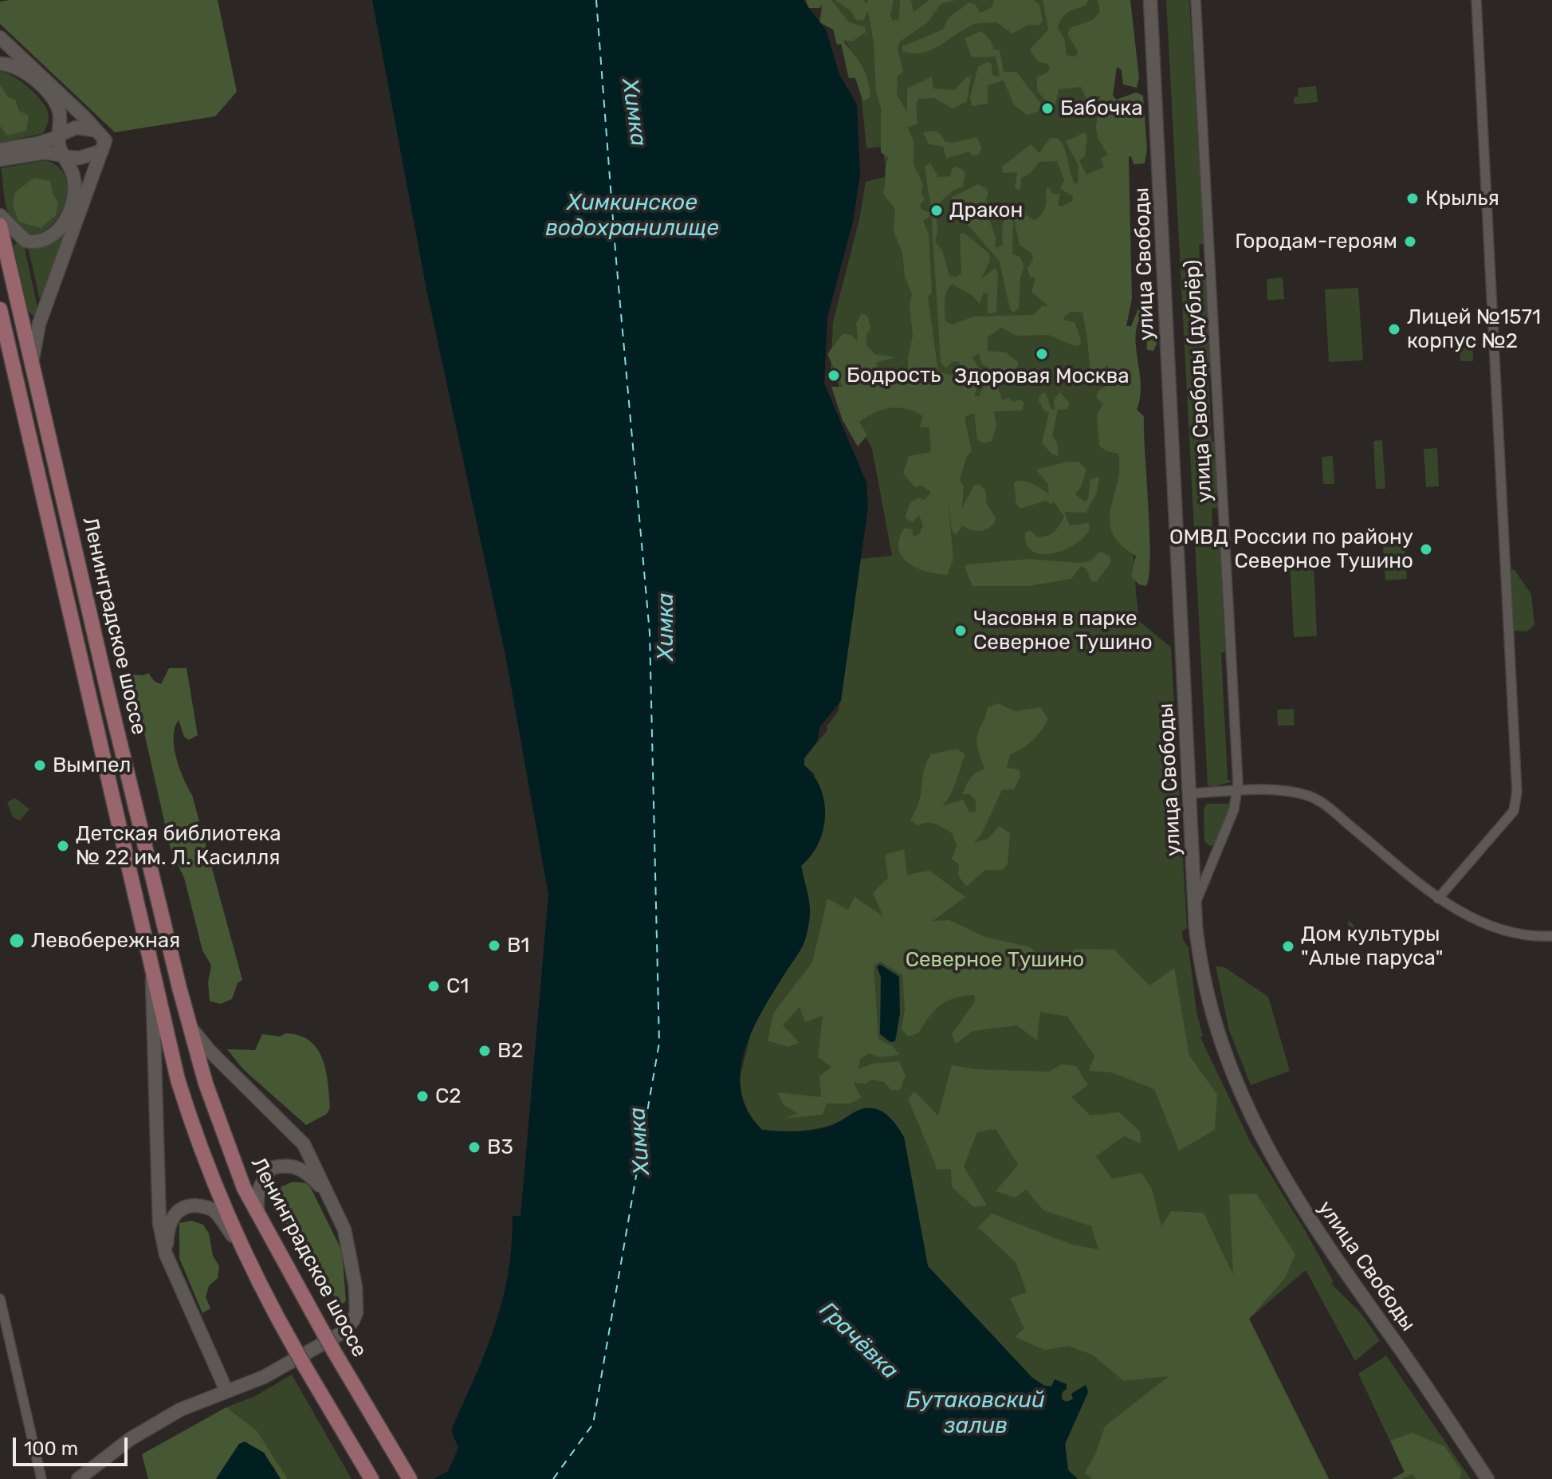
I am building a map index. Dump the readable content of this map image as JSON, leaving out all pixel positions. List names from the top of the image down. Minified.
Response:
{"streets":{"main road":["улица Свободы","Ленинградское шоссе"],"street":["улица Свободы (дублёр)"]},"crossings":[["улица Свободы","улица Свободы (дублёр)"]],"water":["Химка","Химкинское водохранилище","Грачёвка","Бутаковский залив"],"parks":["Северное Тушино"],"places":["Бабочка","Крылья","Дракон","Городам-героям","Лицей №1571 корпус №2","Здоровая Москва","Бодрость","ОМВД России по району Северное Тушино","Часовня в парке Северное Тушино","Вымпел","Детская библиотека № 22 им. Л. Касилля","Левобережная","B1","Дом культуры \"Алые паруса\"","C1","B2","C2","B3"],"scale_bar":"100 m"}
